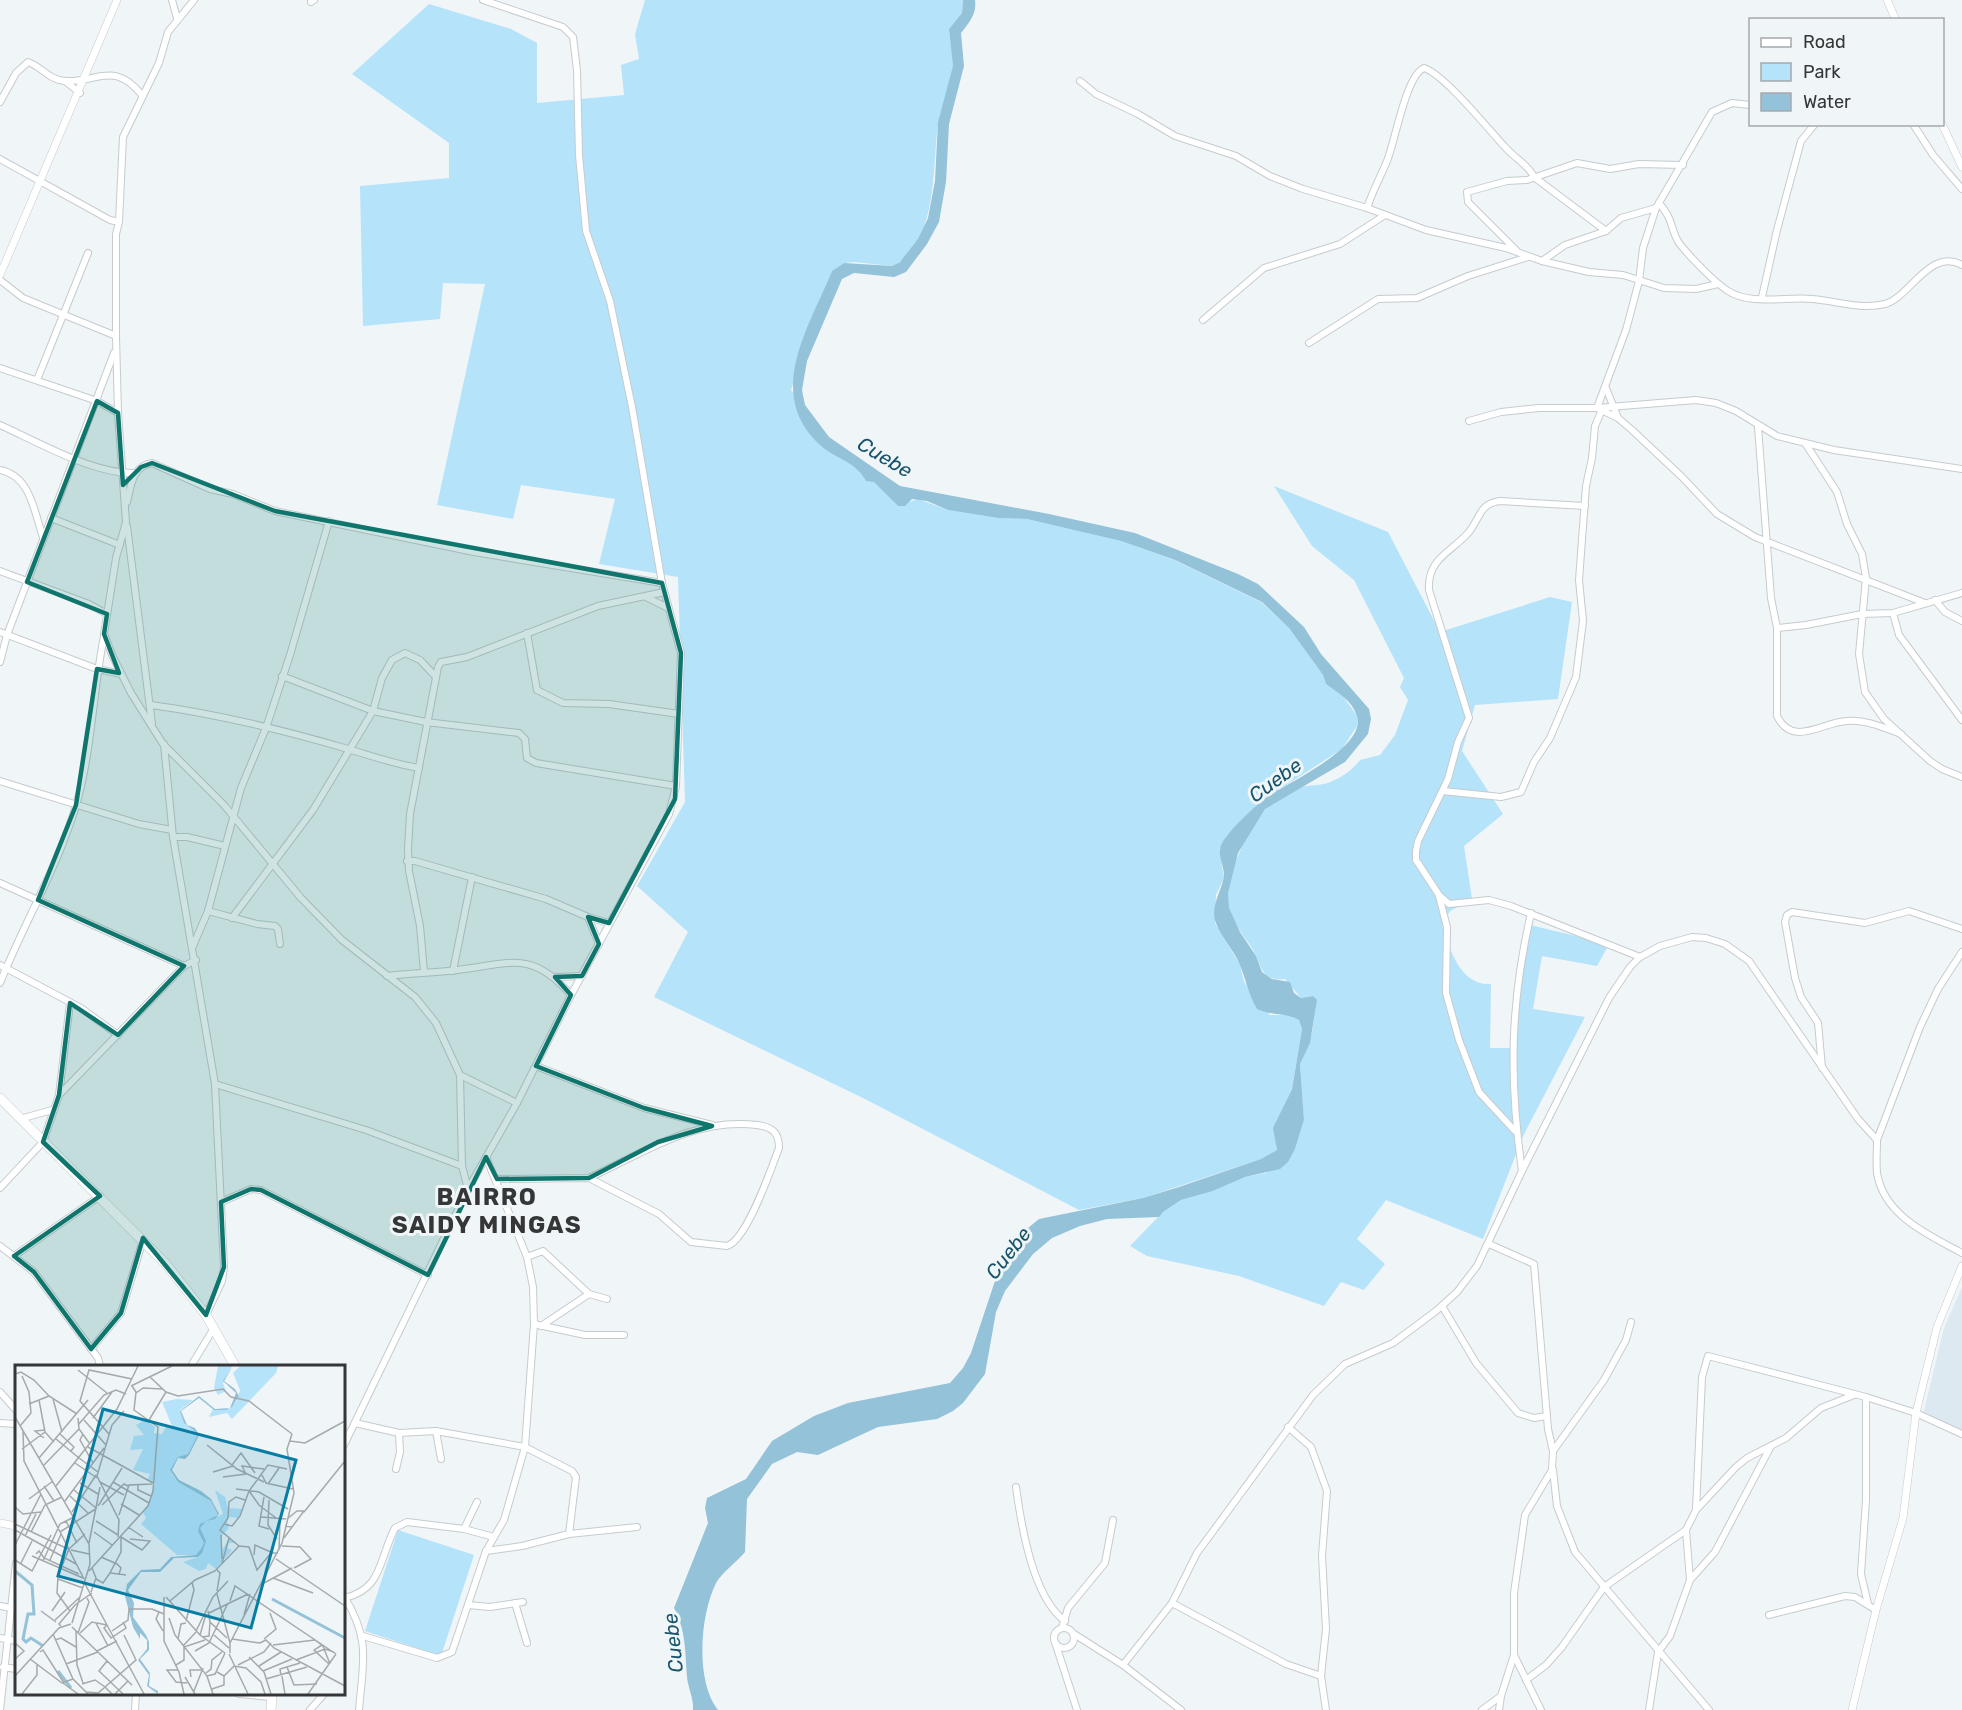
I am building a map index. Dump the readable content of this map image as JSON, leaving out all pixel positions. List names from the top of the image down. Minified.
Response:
{"districts":["BAIRRO SAIDY MINGAS"],"water":["Cuebe"],"legend":["Road","Park","Water"]}
